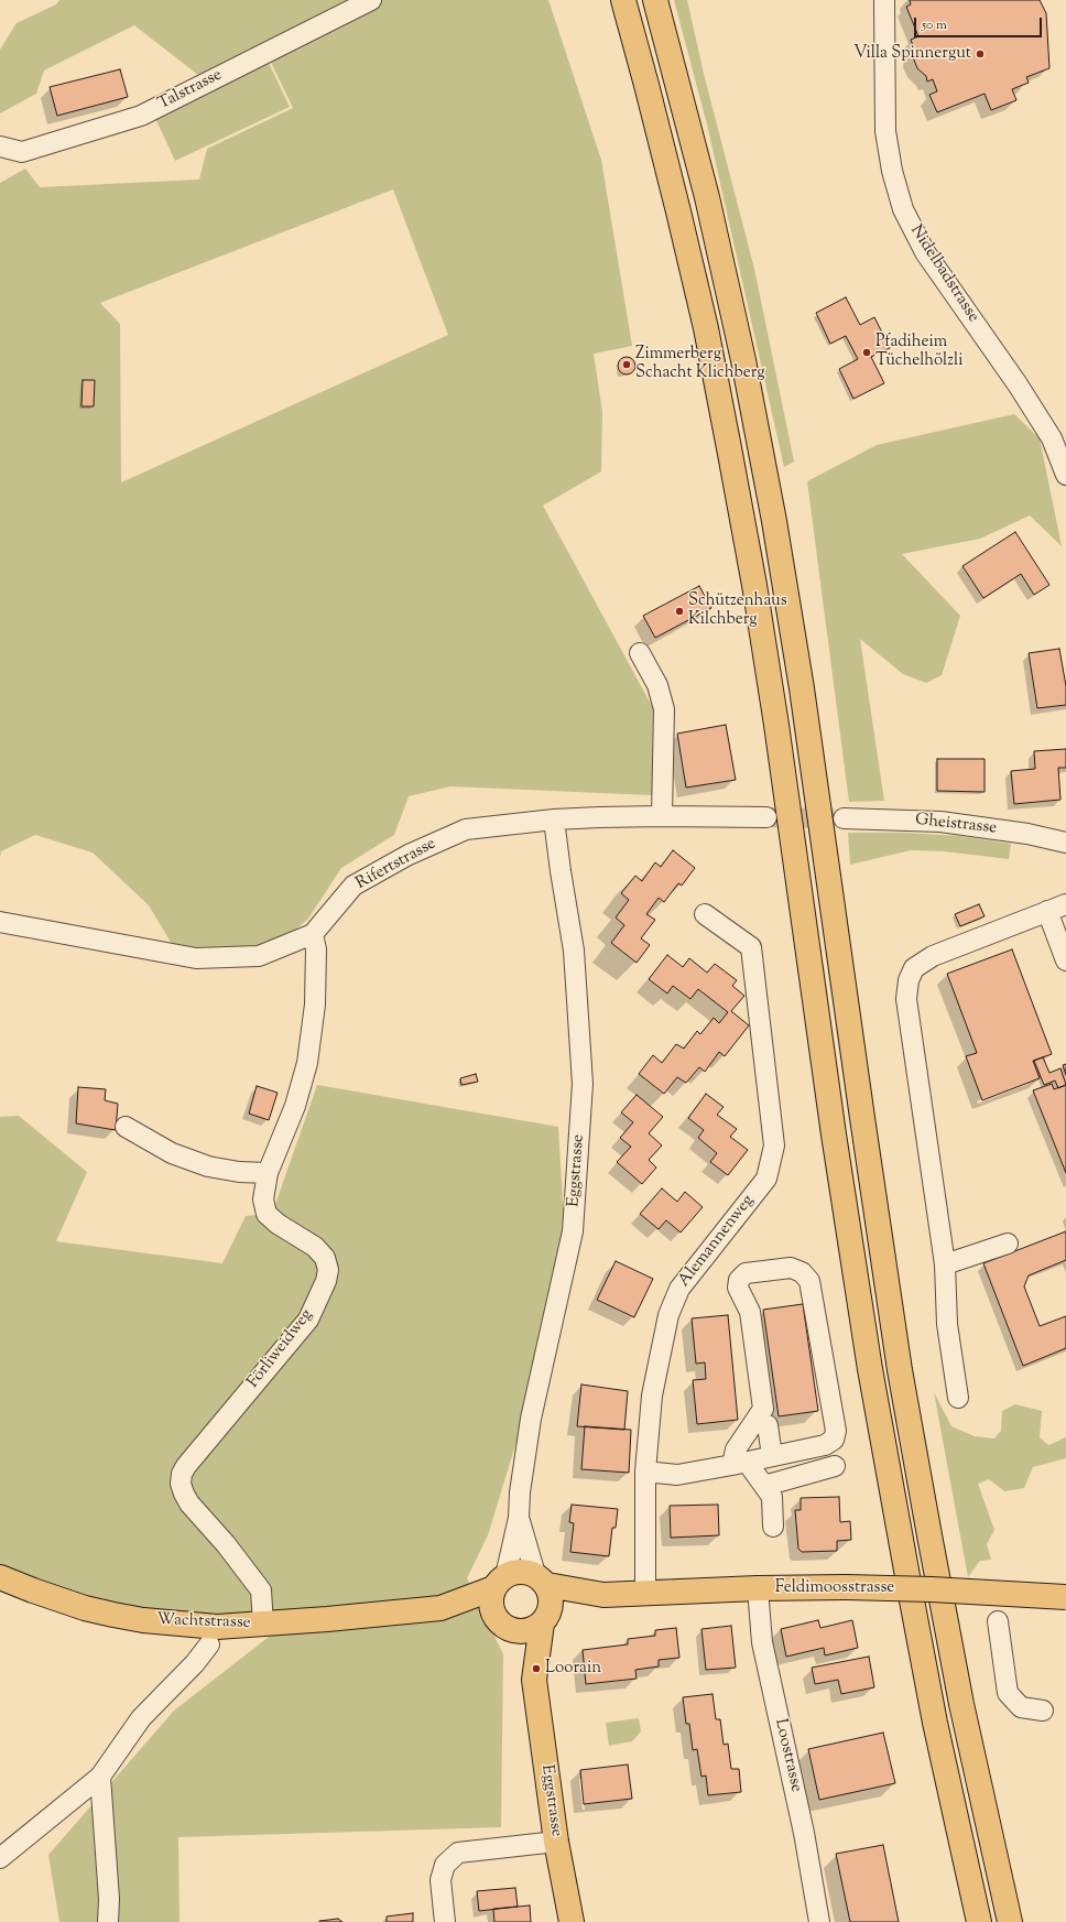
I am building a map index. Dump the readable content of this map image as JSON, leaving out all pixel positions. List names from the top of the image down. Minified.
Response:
{"streets":{"main road":["Eggstrasse","Feldimoosstrasse","Wachtstrasse"],"street":["Talstrasse","Nidelbadstrasse","Gheistrasse","Rifertstrasse","Alemannenweg","Förliweidweg","Loostrasse"]},"crossings":[["Rifertstrasse","Eggstrasse"],["Rifertstrasse","Förliweidweg"],["Eggstrasse","Feldimoosstrasse"],["Eggstrasse","Wachtstrasse"],["Alemannenweg","Feldimoosstrasse"],["Förliweidweg","Wachtstrasse"],["Feldimoosstrasse","Wachtstrasse"],["Feldimoosstrasse","Loostrasse"]],"places":["Villa Spinnergut","Pfadiheim Tüchelhölzli","Zimmerberg Schacht Klichberg","Schützenhaus Kilchberg","Loorain"],"scale_bar":"50 m"}
